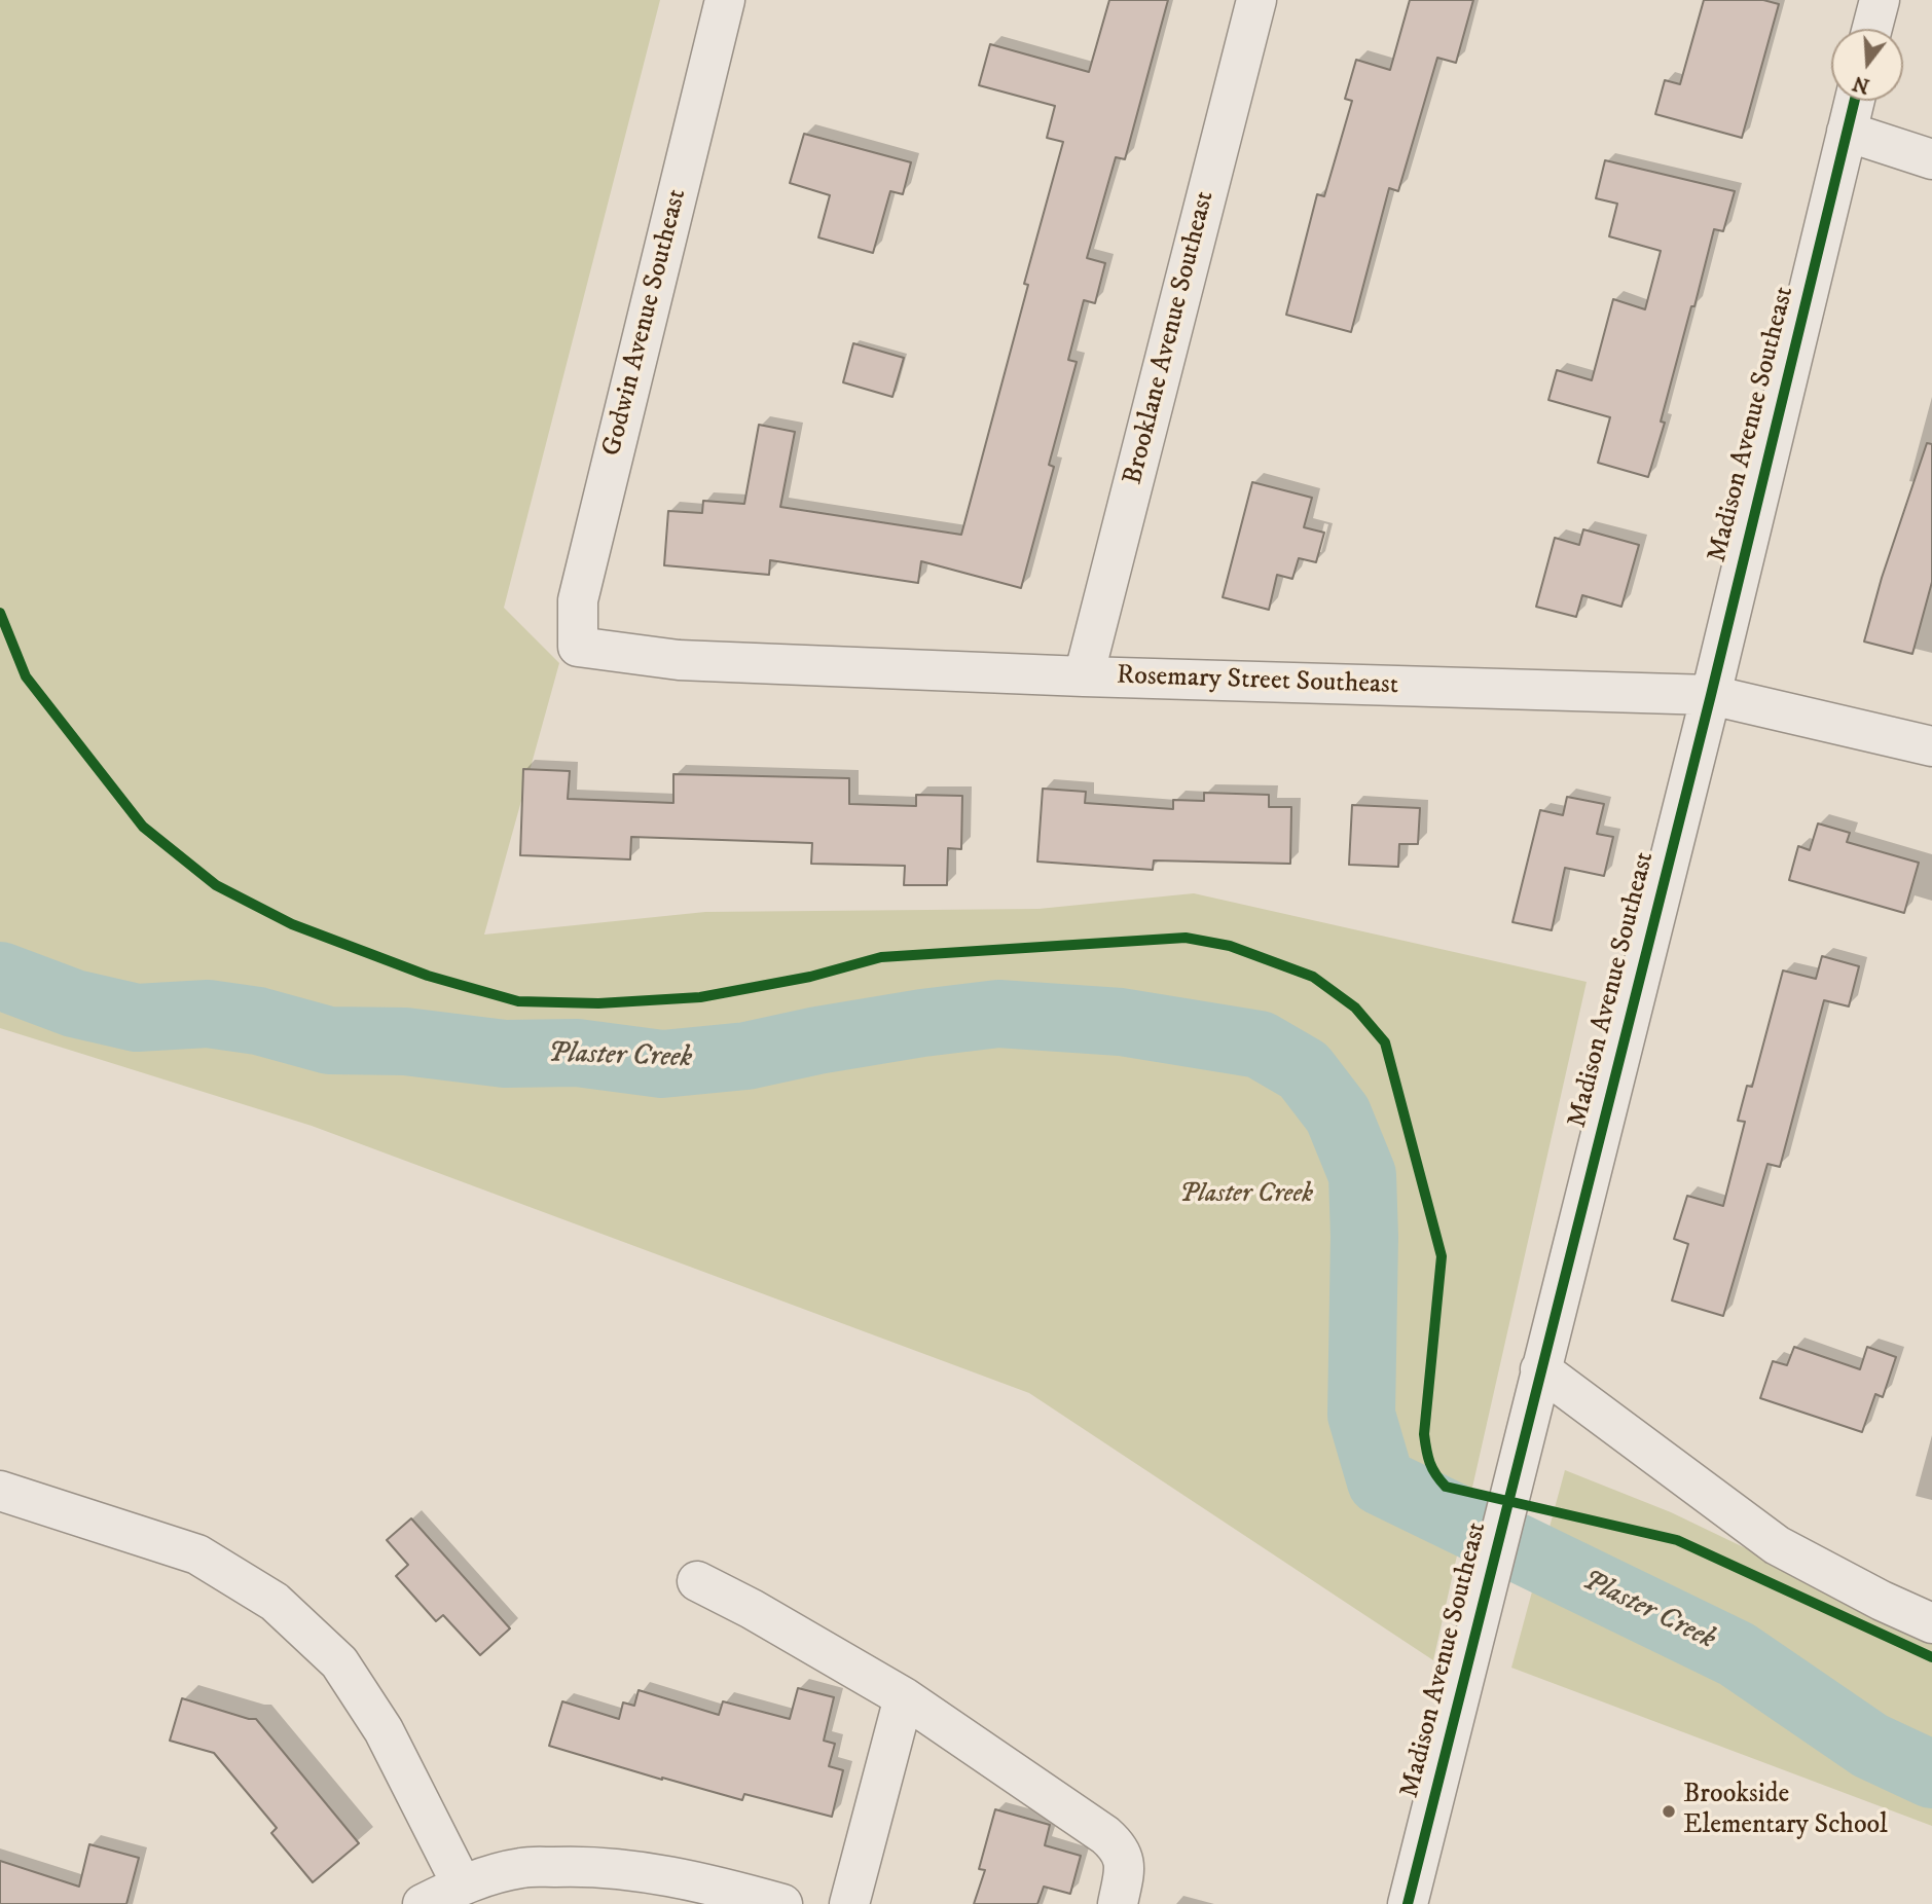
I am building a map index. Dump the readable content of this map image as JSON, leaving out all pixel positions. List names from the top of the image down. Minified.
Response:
{"streets":{"street":["Godwin Avenue Southeast","Brooklane Avenue Southeast","Madison Avenue Southeast","Rosemary Street Southeast"]},"crossings":[["Godwin Avenue Southeast","Rosemary Street Southeast"],["Brooklane Avenue Southeast","Rosemary Street Southeast"],["Madison Avenue Southeast","Rosemary Street Southeast"]],"water":["Plaster Creek"],"parks":["Plaster Creek"],"places":["Brookside Elementary School"],"north":"bottom"}
